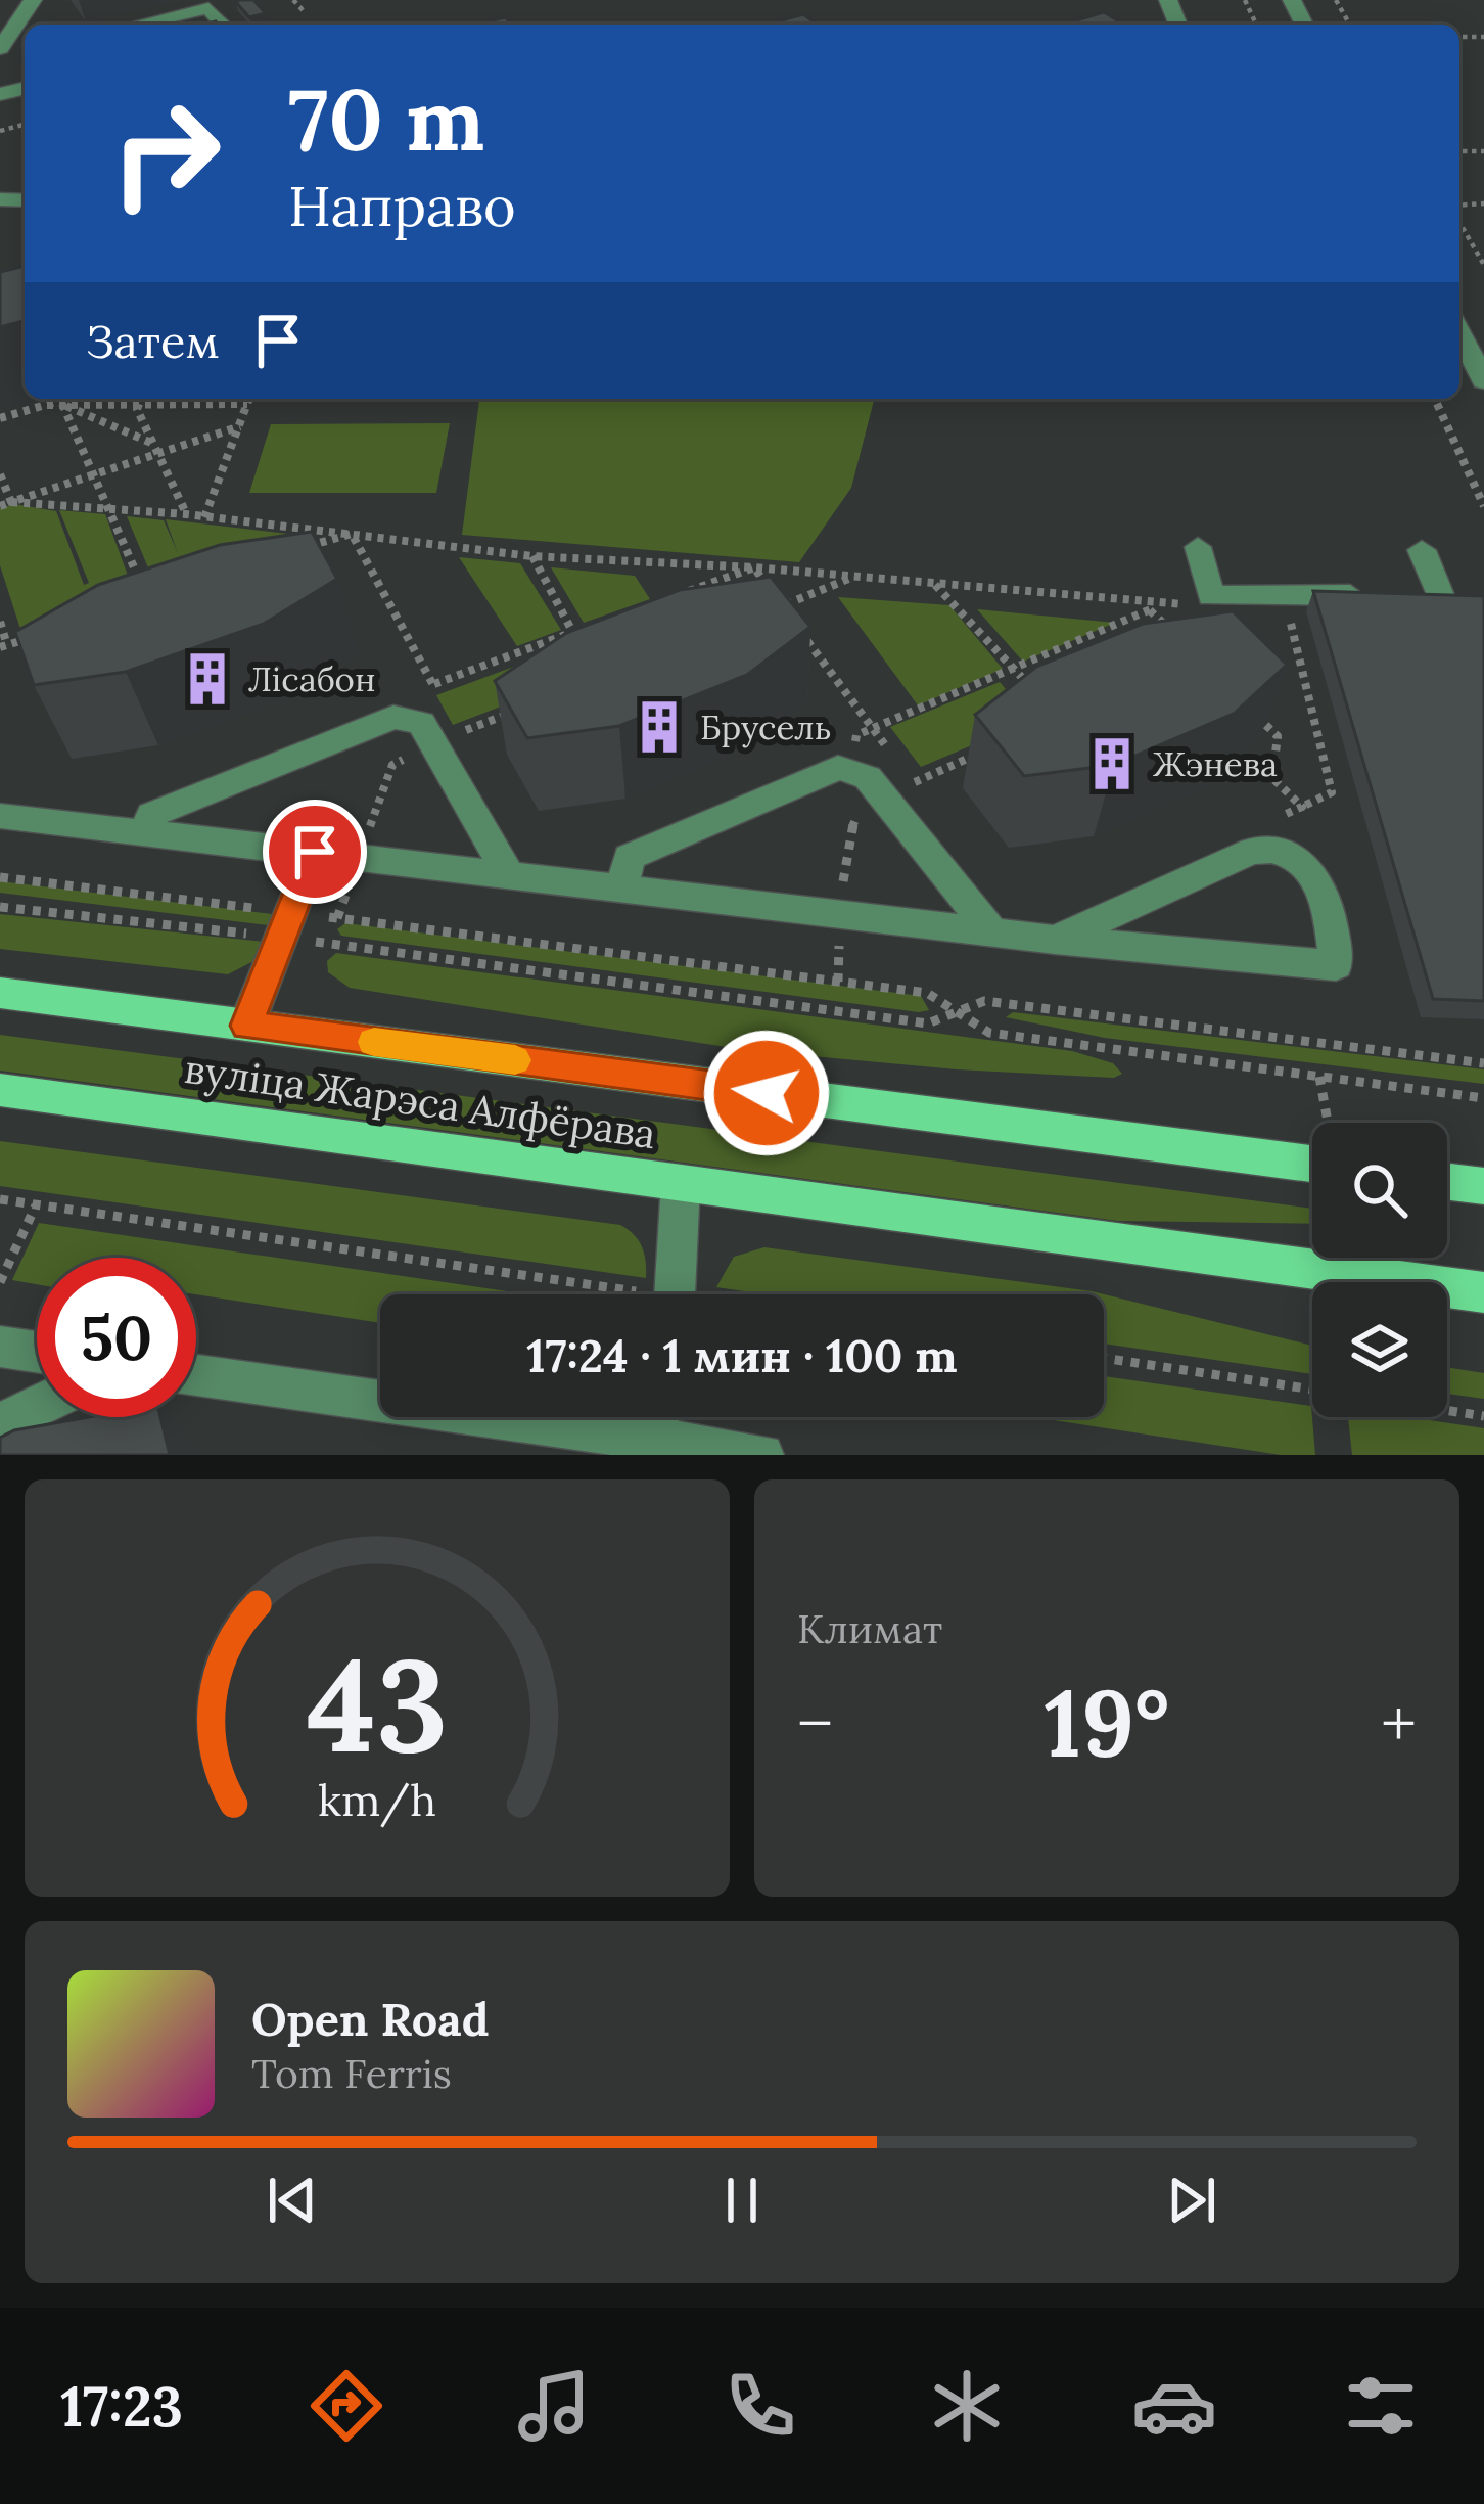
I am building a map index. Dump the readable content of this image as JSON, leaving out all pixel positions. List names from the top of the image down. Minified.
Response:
{"streets":{"main road":["вуліца Жарэса Алфёрава"]},"places":{"building":["Лісабон","Брусель","Жэнева"]},"page":{"turn":["70 m","Направо"],"then":"Затем","limit":"50","trip":"17:24 · 1 мин · 100 m","tile":"Климат","heat":["−","19°","+"],"song":["Open Road","Tom Ferris"],"tabs":"17:23","gauge":["43","km/h"]}}
